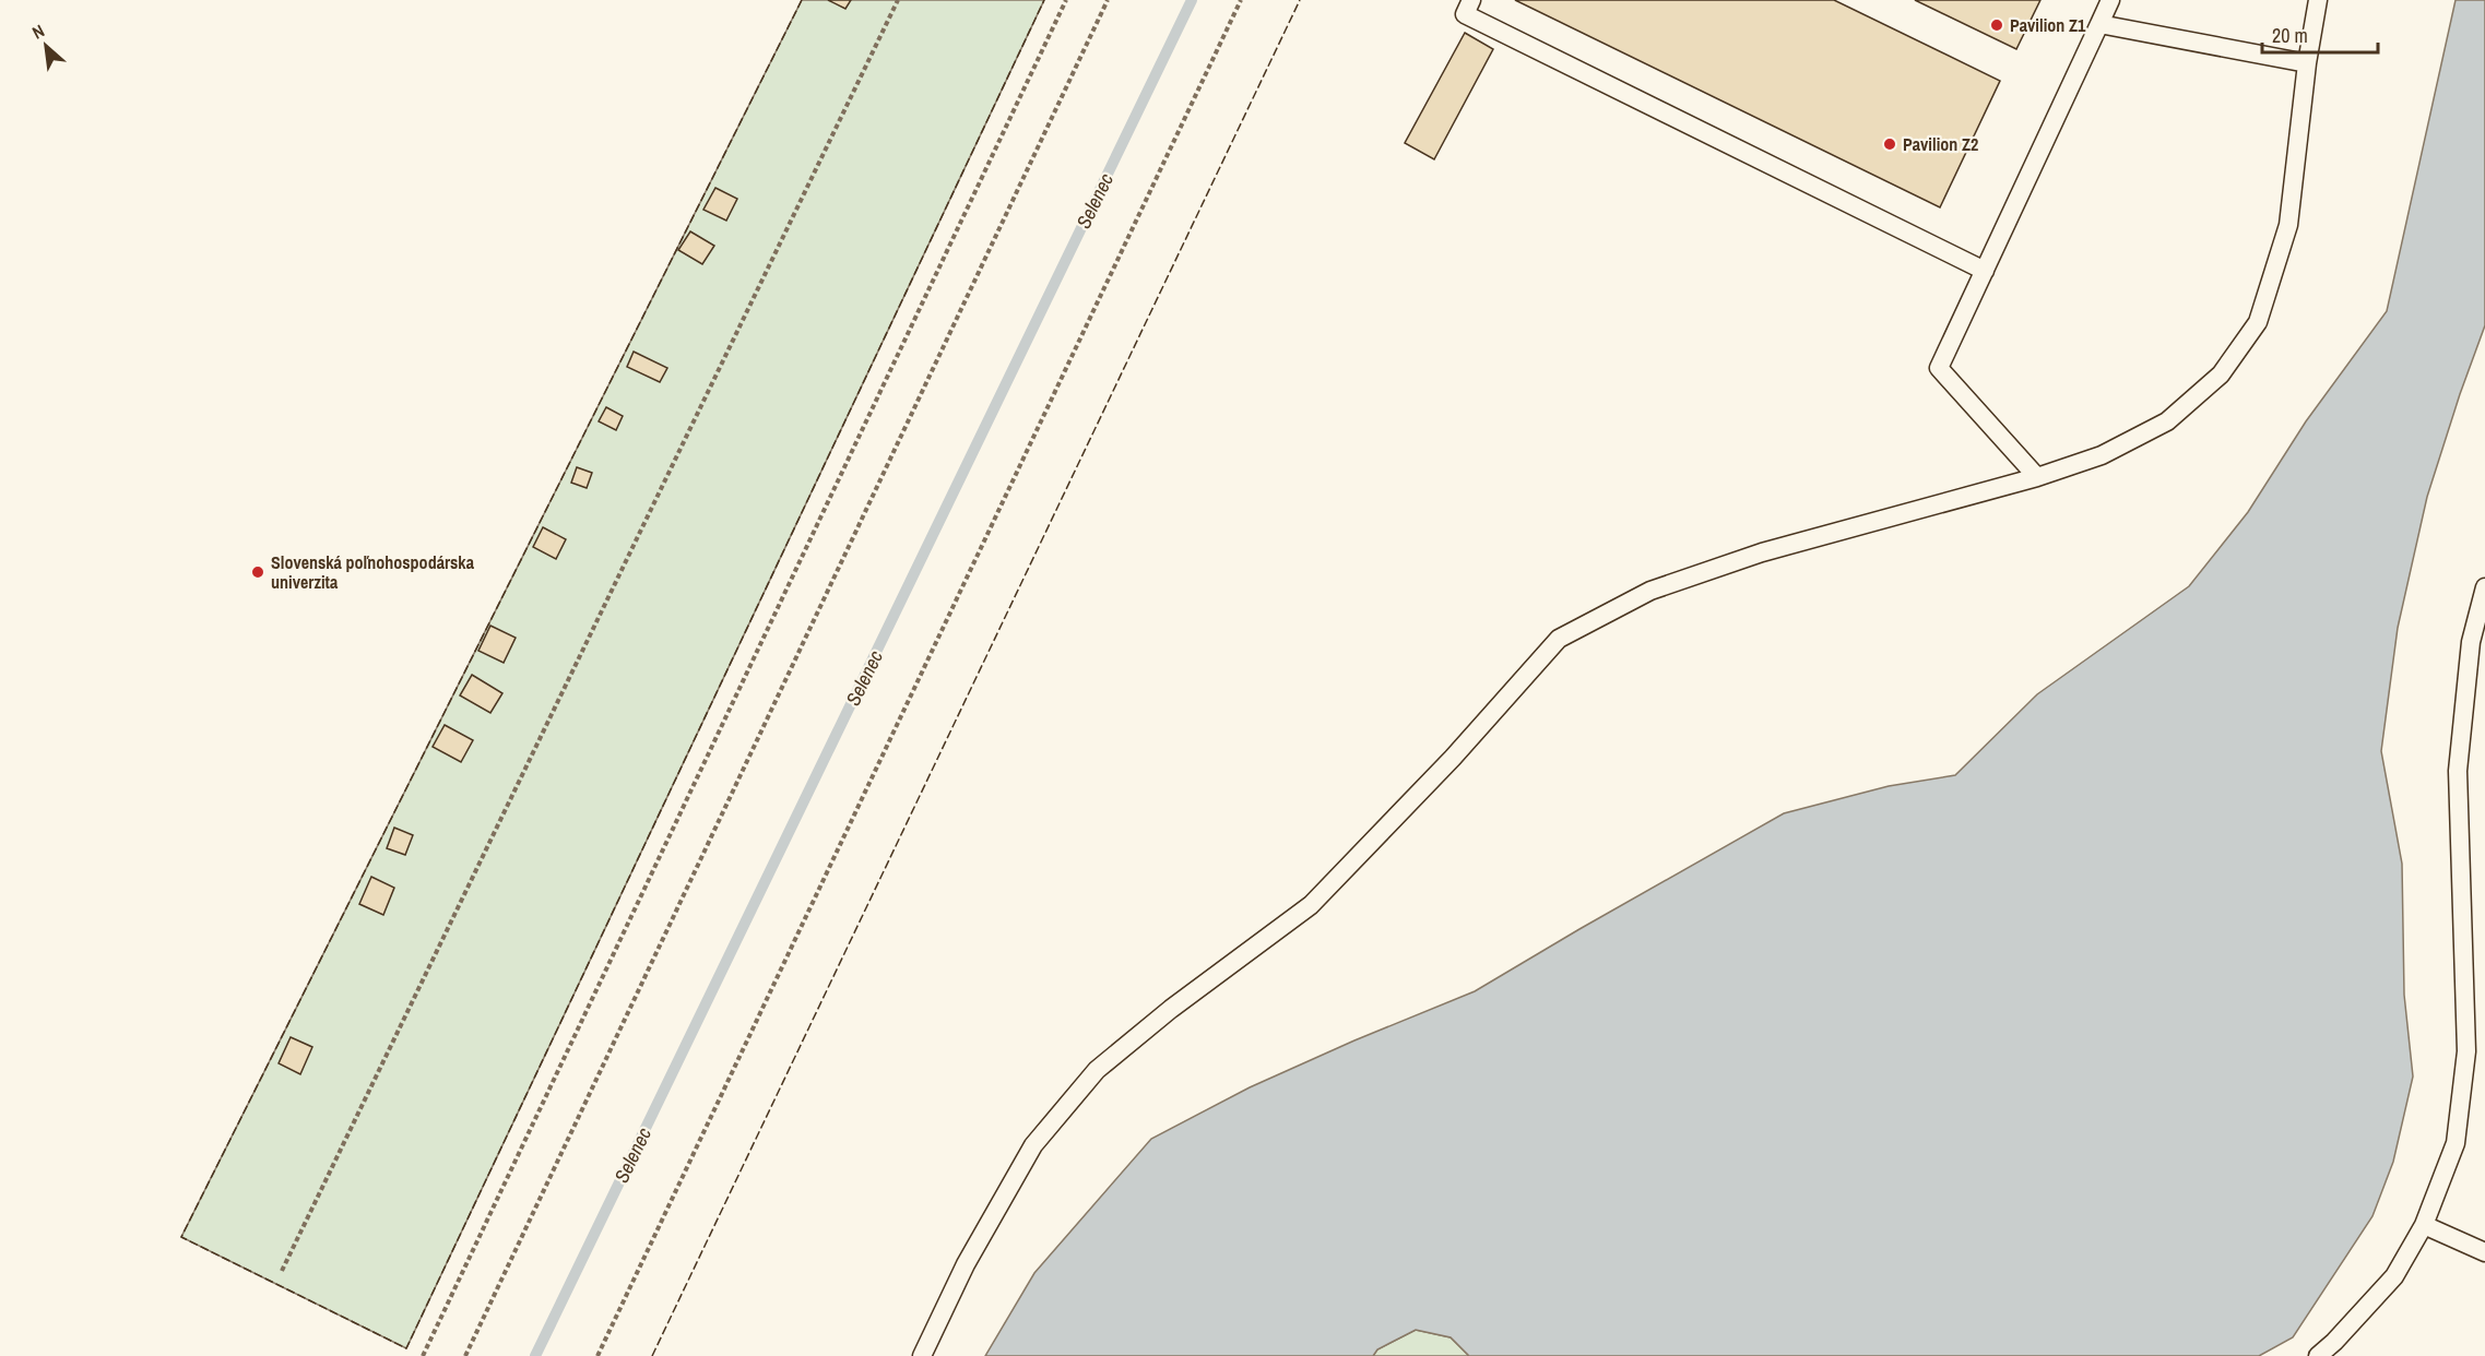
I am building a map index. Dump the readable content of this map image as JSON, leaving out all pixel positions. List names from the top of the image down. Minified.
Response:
{"water":["Selenec"],"places":["Pavilion Z1","Pavilion Z2","Slovenská poľnohospodárska univerzita"],"scale_bar":"20 m","north":"top left"}
